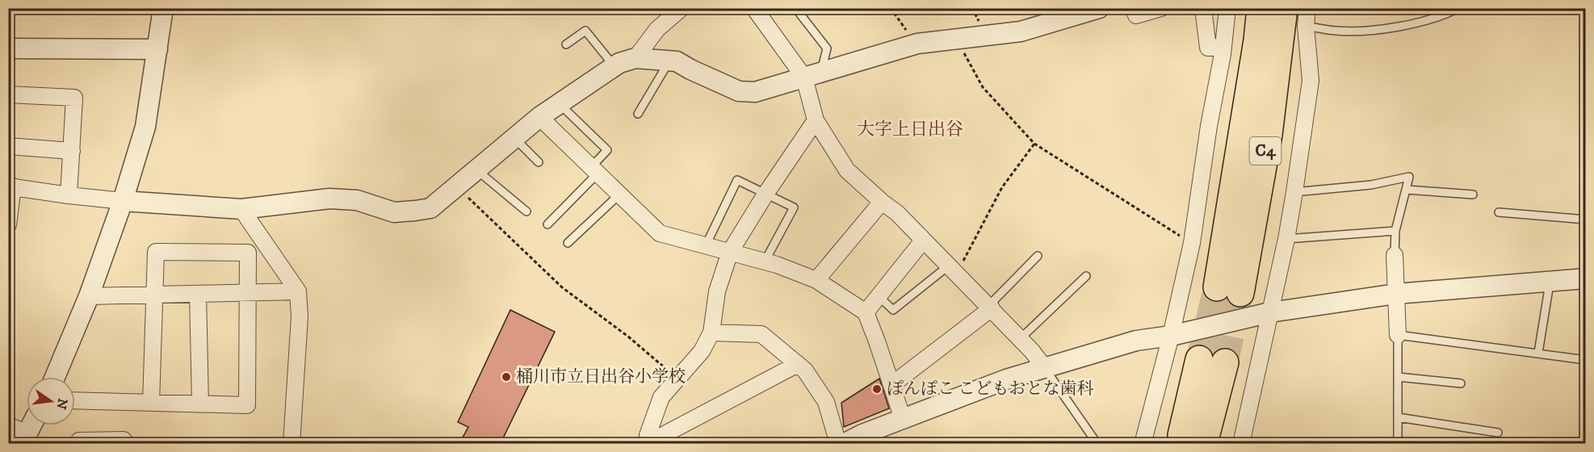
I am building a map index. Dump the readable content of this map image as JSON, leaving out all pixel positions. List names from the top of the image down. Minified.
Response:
{"streets":{"highway":["C4"]},"districts":["大字上日出谷"],"places":["桶川市立日出谷小学校","ぽんぽこ こどもおとな歯科"],"north":"right"}
